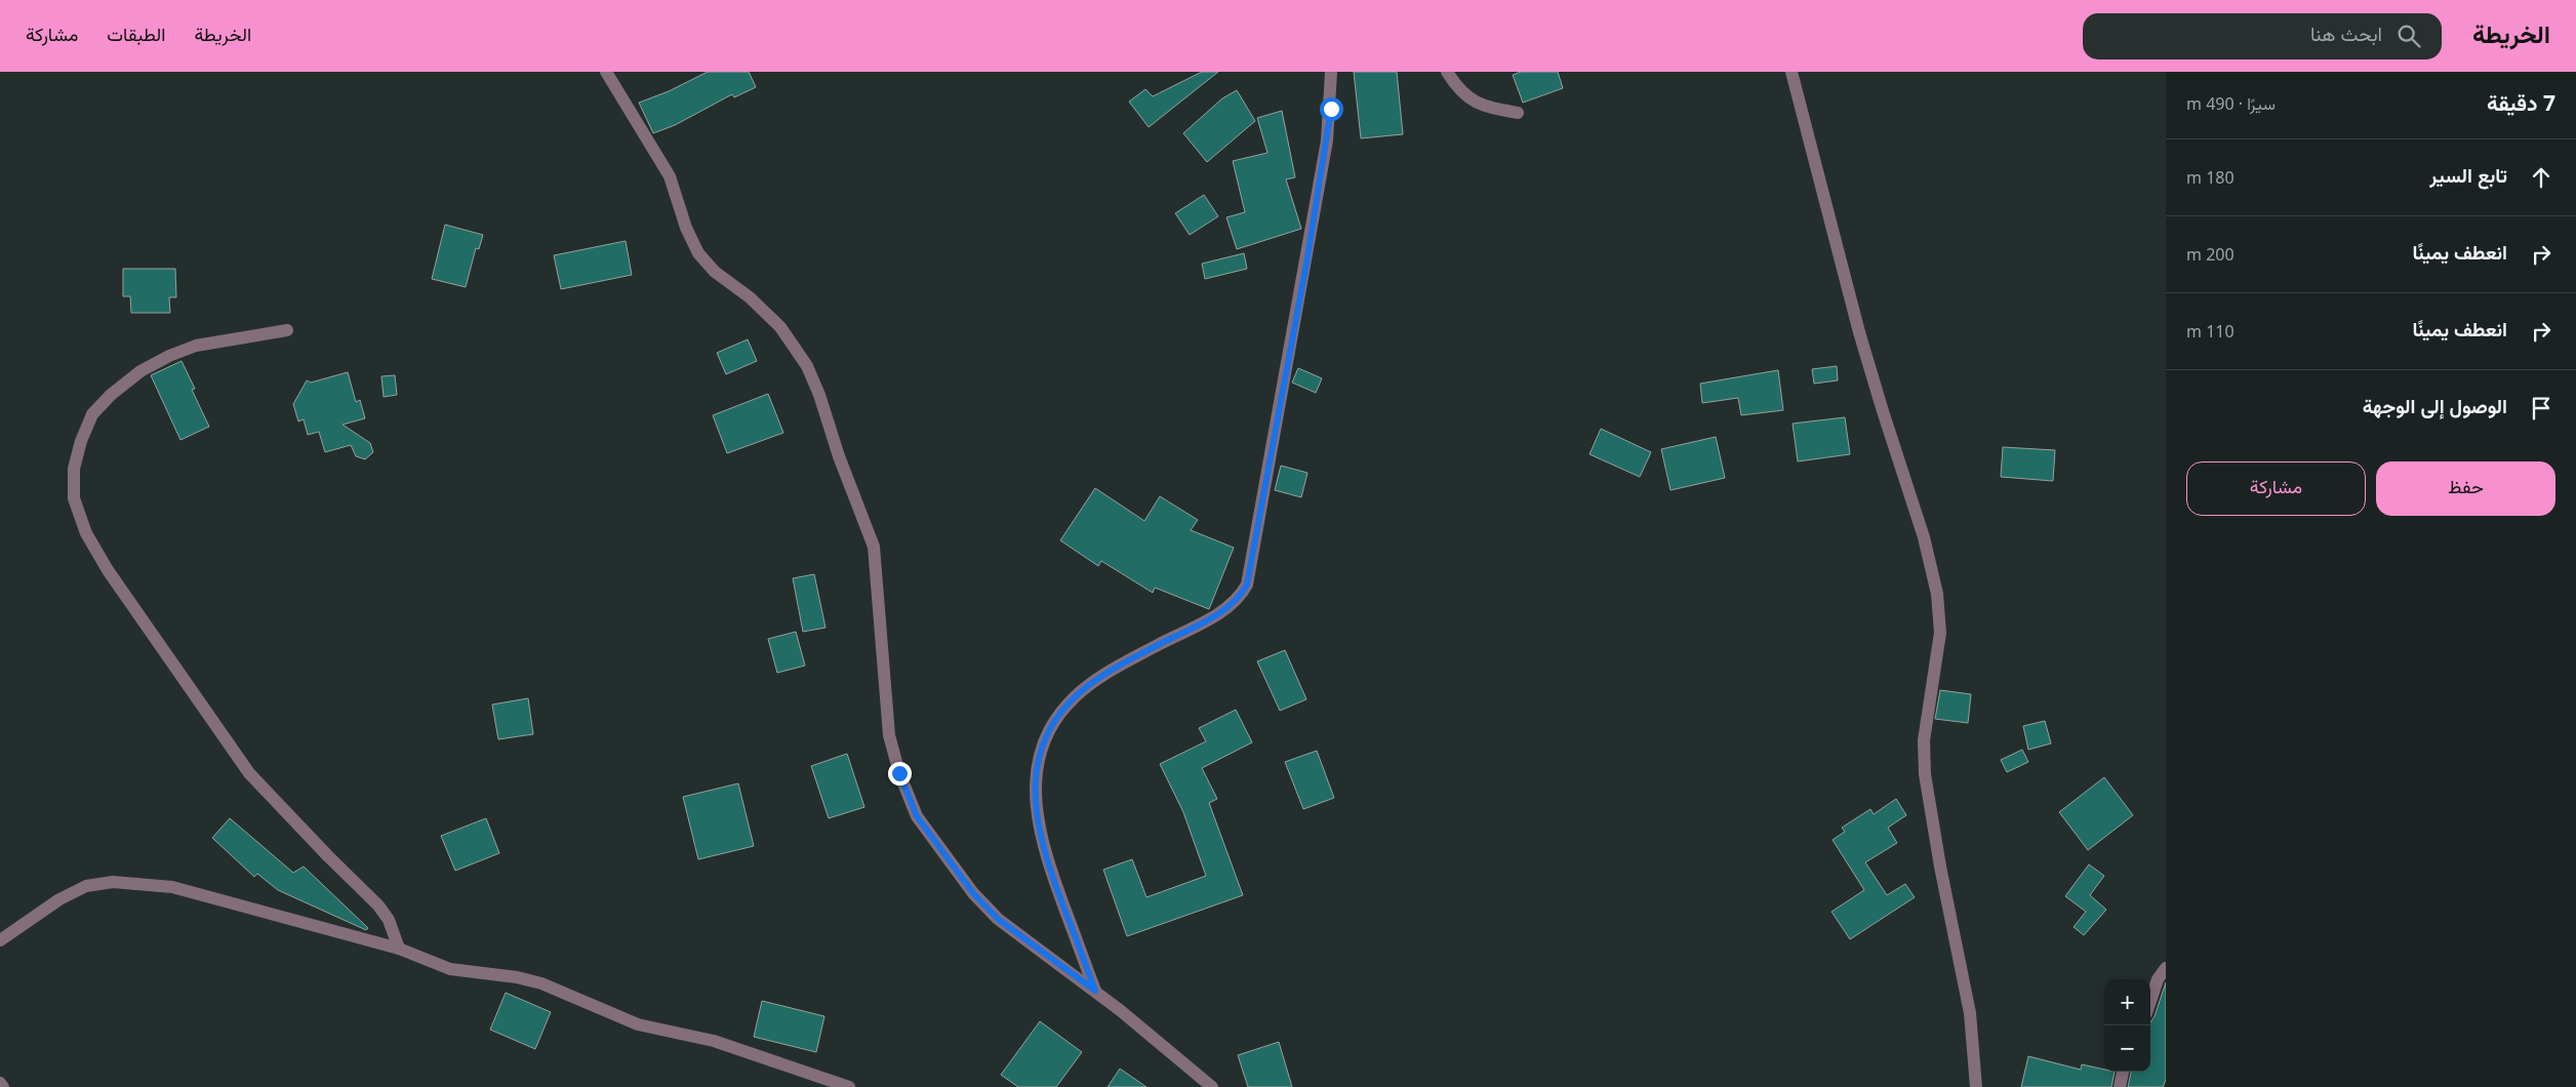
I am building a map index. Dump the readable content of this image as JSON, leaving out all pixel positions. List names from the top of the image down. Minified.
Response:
{"page":{"header":"الخريطة","search":"ابحث هنا","nav":["الخريطة","الطبقات","مشاركة"],"heading":["7 دقيقة","سيرًا · 490 m"],"list":[["تابع السير","180 m"],["انعطف يمينًا","200 m"],["انعطف يمينًا","110 m"],"الوصول إلى الوجهة"],"buttons":["حفظ","مشاركة"],"map_buttons":["+","−"]}}
